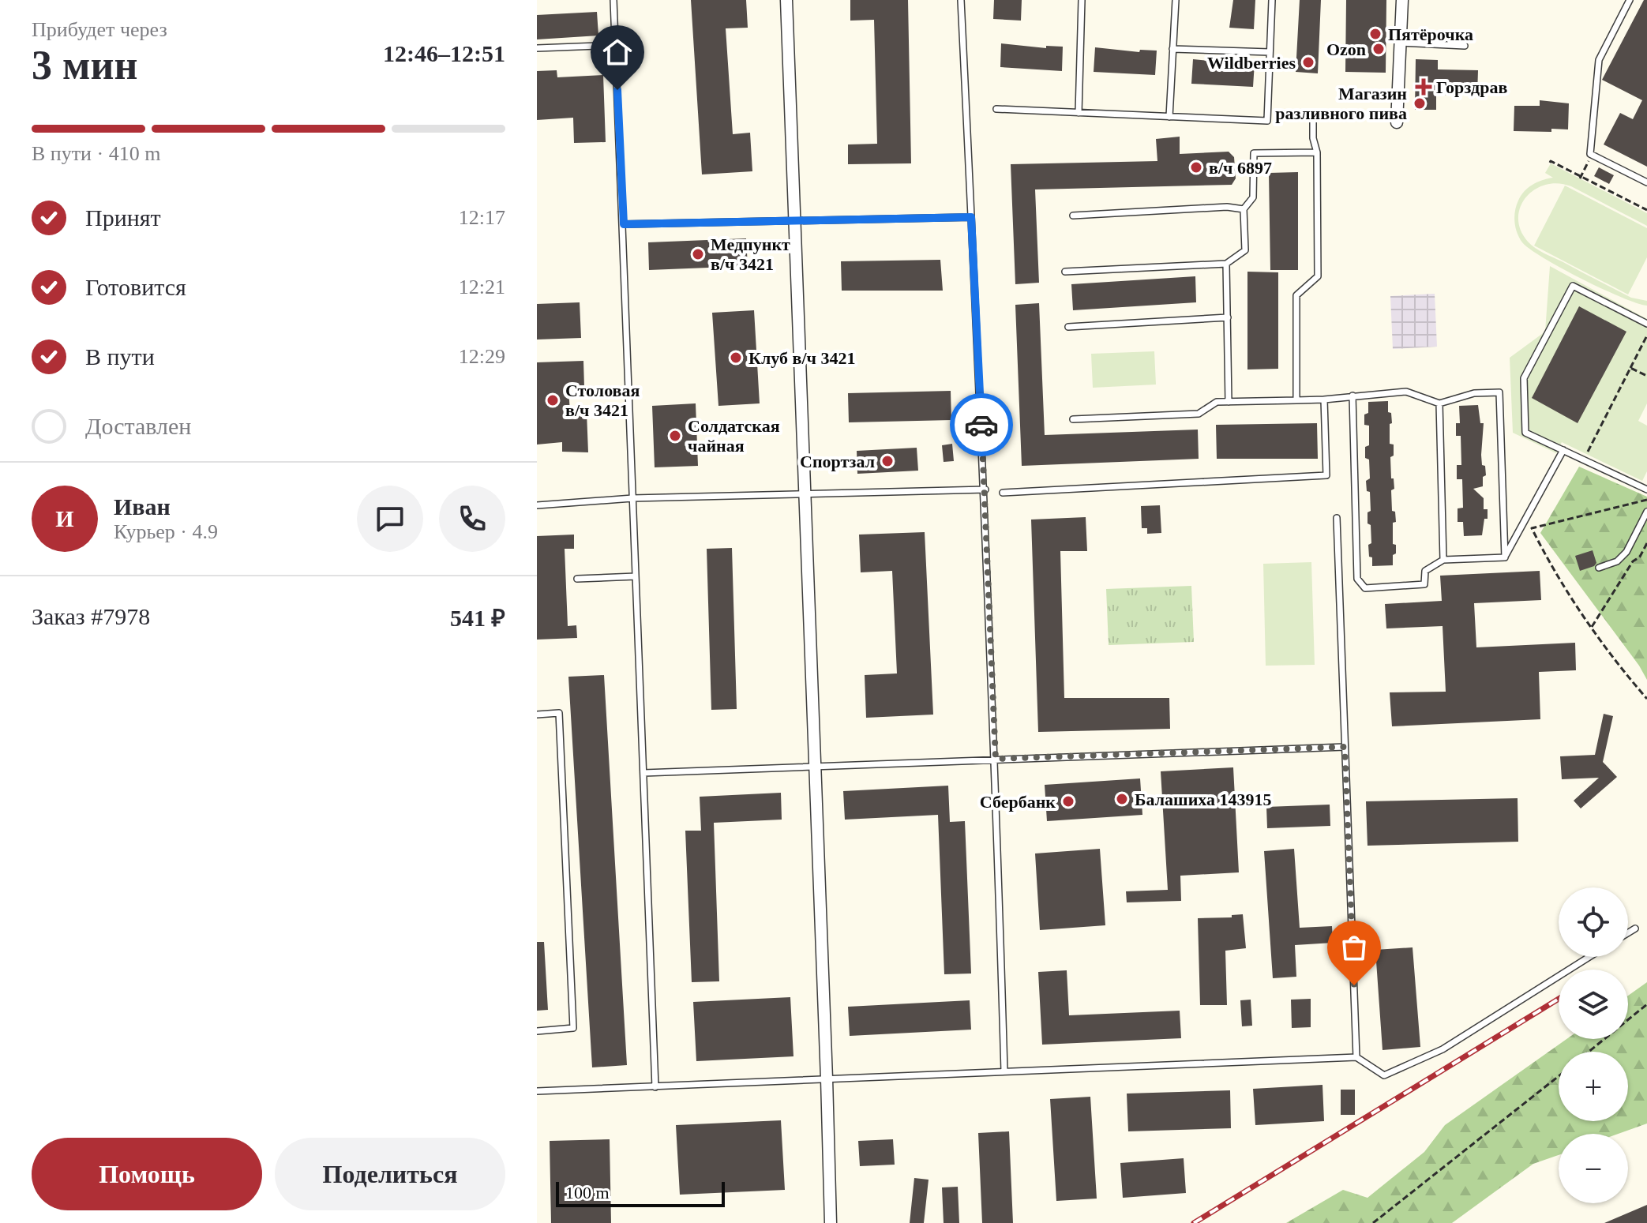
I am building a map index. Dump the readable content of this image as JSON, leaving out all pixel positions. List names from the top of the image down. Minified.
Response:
{"places":{"other":["Пятёрочка","Ozon","Wildberries","Магазин разливного пива","в/ч 6897","Медпункт в/ч 3421","Клуб в/ч 3421","Столовая в/ч 3421","Солдатская чайная","Спортзал","Балашиха 143915","Сбербанк"],"health":["Горздрав"]},"scale_bar":"100 m","page":{"heading":["3 мин","Прибудет через","12:46–12:51"],"panel":["Иван","Курьер · 4.9","Заказ #7978","541 ₽"],"bar":"В пути · 410 m","list":[["Принят","12:17"],["Готовится","12:21"],["В пути","12:29"],"Доставлен"],"round":"И","map_buttons":["+","−"],"buttons":["Помощь","Поделиться"],"scale":"100 m"}}
